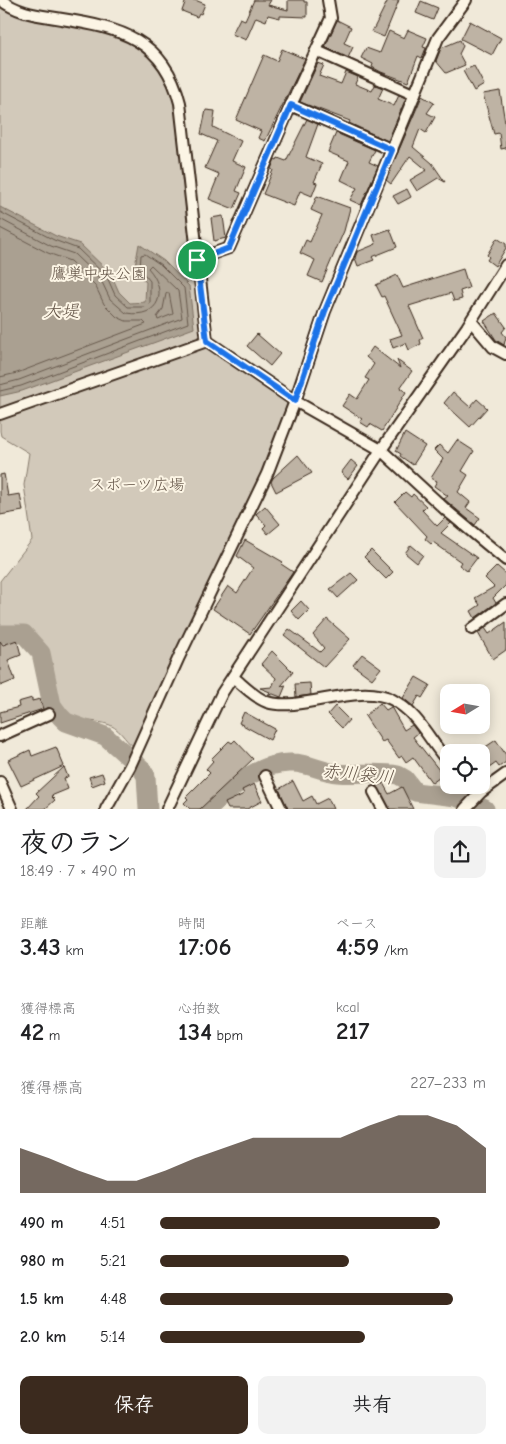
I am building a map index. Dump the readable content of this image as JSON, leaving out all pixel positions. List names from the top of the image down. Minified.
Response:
{"water":["大堤","赤川袋川"],"parks":["鷹巣中央公園","スポーツ広場"],"north":"left","page":{"heading":["夜のラン","18:49 · 7 × 490 m"],"stats":[["距離","3.43 km"],["時間","17:06"],["ペース","4:59 /km"],["獲得標高","42 m"],["心拍数","134 bpm"],["kcal","217"]],"chart":["獲得標高","227–233 m"],"list":[{"name":"490 m","note":"4:51"},{"name":"980 m","note":"5:21"},{"name":"1.5 km","note":"4:48"},{"name":"2.0 km","note":"5:14"}],"buttons":["保存","共有"]}}
